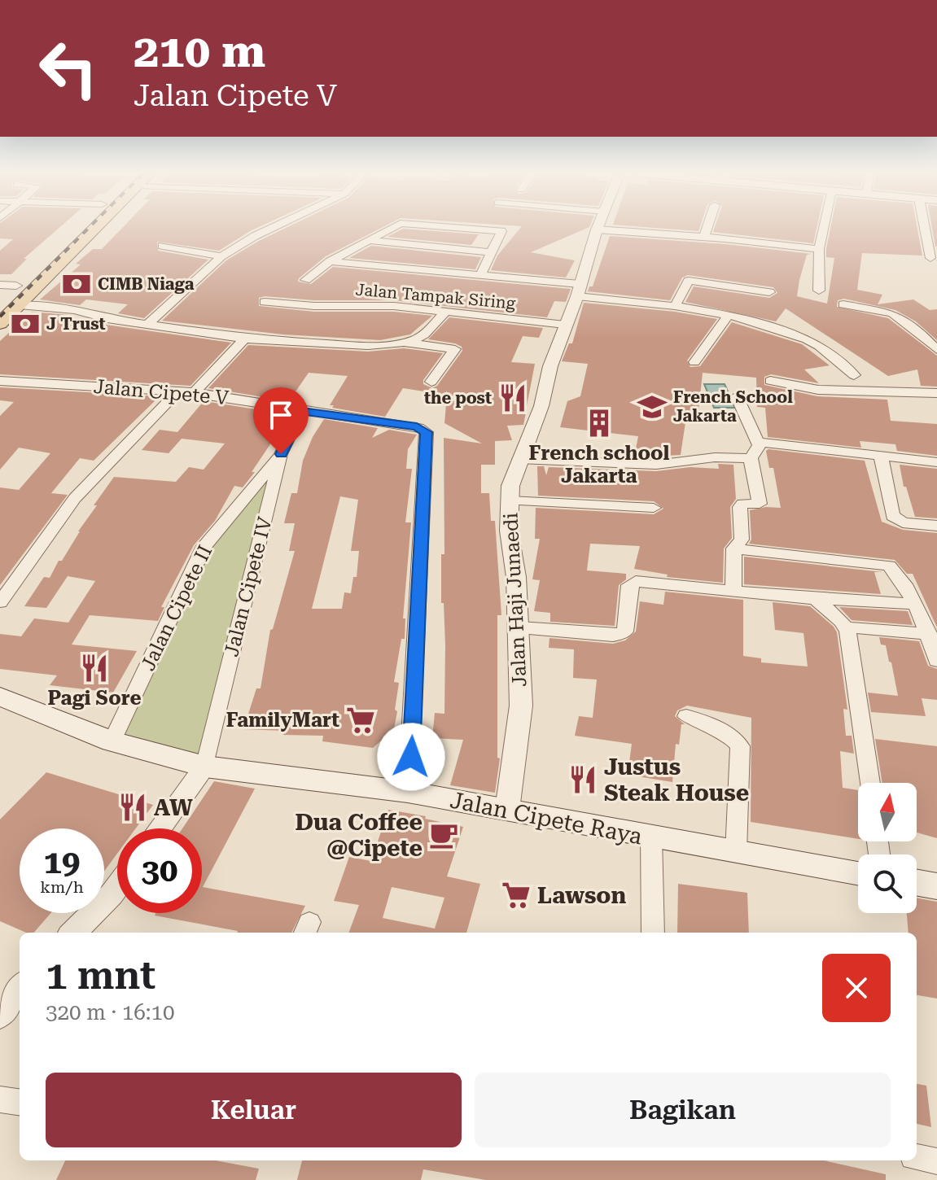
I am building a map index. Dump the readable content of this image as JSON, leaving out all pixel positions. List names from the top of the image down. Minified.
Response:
{"streets":{"main road":["Jalan Cipete Raya"],"street":["Jalan Tampak Siring","Jalan Cipete V","Jalan Cipete IV","Jalan Haji Junaedi","Jalan Cipete II"]},"crossings":[["Jalan Tampak Siring","Jalan Haji Junaedi"],["Jalan Cipete V","Jalan Cipete IV"],["Jalan Cipete V","Jalan Cipete Raya"],["Jalan Cipete IV","Jalan Cipete II"],["Jalan Cipete IV","Jalan Cipete Raya"],["Jalan Haji Junaedi","Jalan Cipete Raya"],["Jalan Cipete II","Jalan Cipete Raya"]],"places":{"bank":["CIMB Niaga","J Trust"],"restaurant":["the post","Pagi Sore","Justus Steak House","AW"],"school or university":["French School Jakarta"],"building":["French school Jakarta"],"supermarket":["FamilyMart","Lawson"],"cafe":["Dua Coffee @Cipete"]},"north":"top","page":{"turn":["210 m","Jalan Cipete V"],"speed":"19 km/h","limit":"30","heading":["1 mnt","320 m · 16:10"],"buttons":["Keluar","Bagikan"]}}
